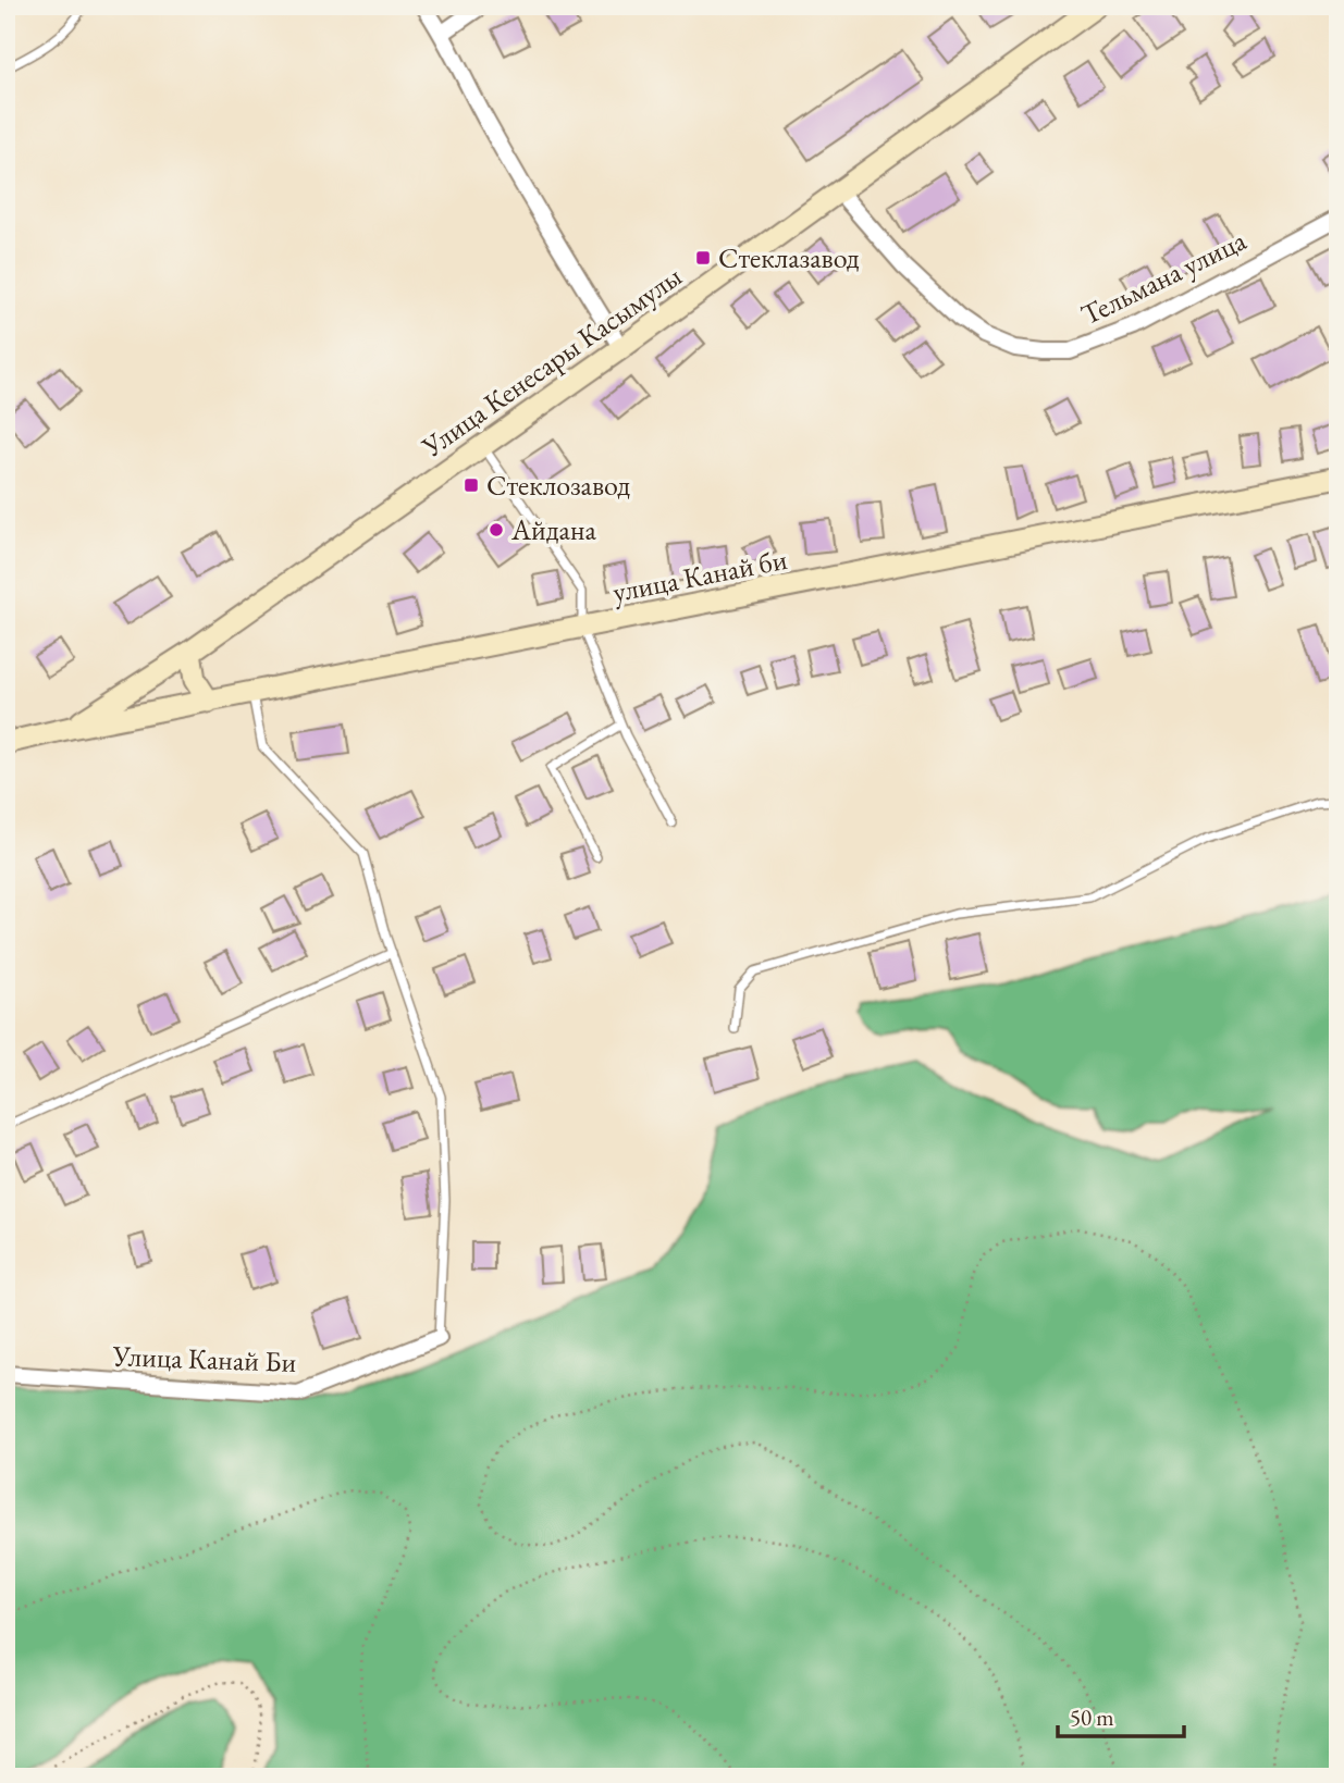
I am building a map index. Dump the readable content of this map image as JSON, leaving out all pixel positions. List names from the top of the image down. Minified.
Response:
{"streets":{"main road":["Улица Кенесары Касымулы","улица Канай би"],"street":["Тельмана улица","Улица Канай Би"]},"crossings":[["Тельмана улица","Улица Кенесары Касымулы"],["Улица Кенесары Касымулы","улица Канай би"]],"places":{"transit":["Стеклазавод","Стеклозавод"],"other":["Айдана"]},"scale_bar":"50 m"}
